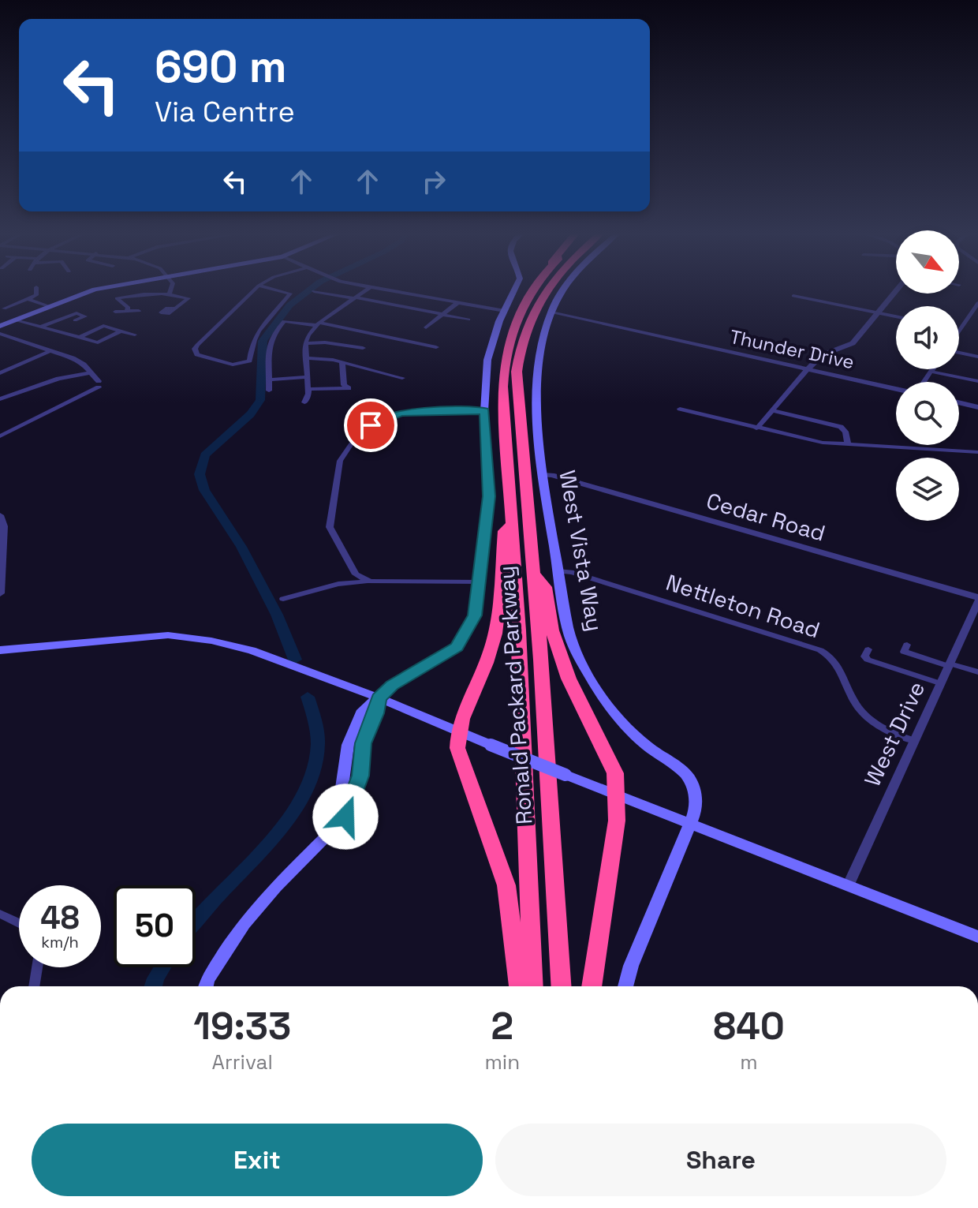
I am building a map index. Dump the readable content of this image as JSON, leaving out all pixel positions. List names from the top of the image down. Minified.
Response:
{"streets":{"highway":["Ronald Packard Parkway"],"main road":["West Vista Way"],"street":["Thunder Drive","Cedar Road","Nettleton Road","West Drive"]},"crossings":[["Thunder Drive","West Vista Way"],["Cedar Road","West Vista Way"],["Cedar Road","West Drive"],["West Vista Way","Nettleton Road"],["Nettleton Road","West Drive"]],"north":"bottom right","page":{"turn":["690 m","Via Centre"],"speed":"48 km/h","limit":"50","eta":["19:33","Arrival","2","min","840","m"],"buttons":["Exit","Share"]}}
